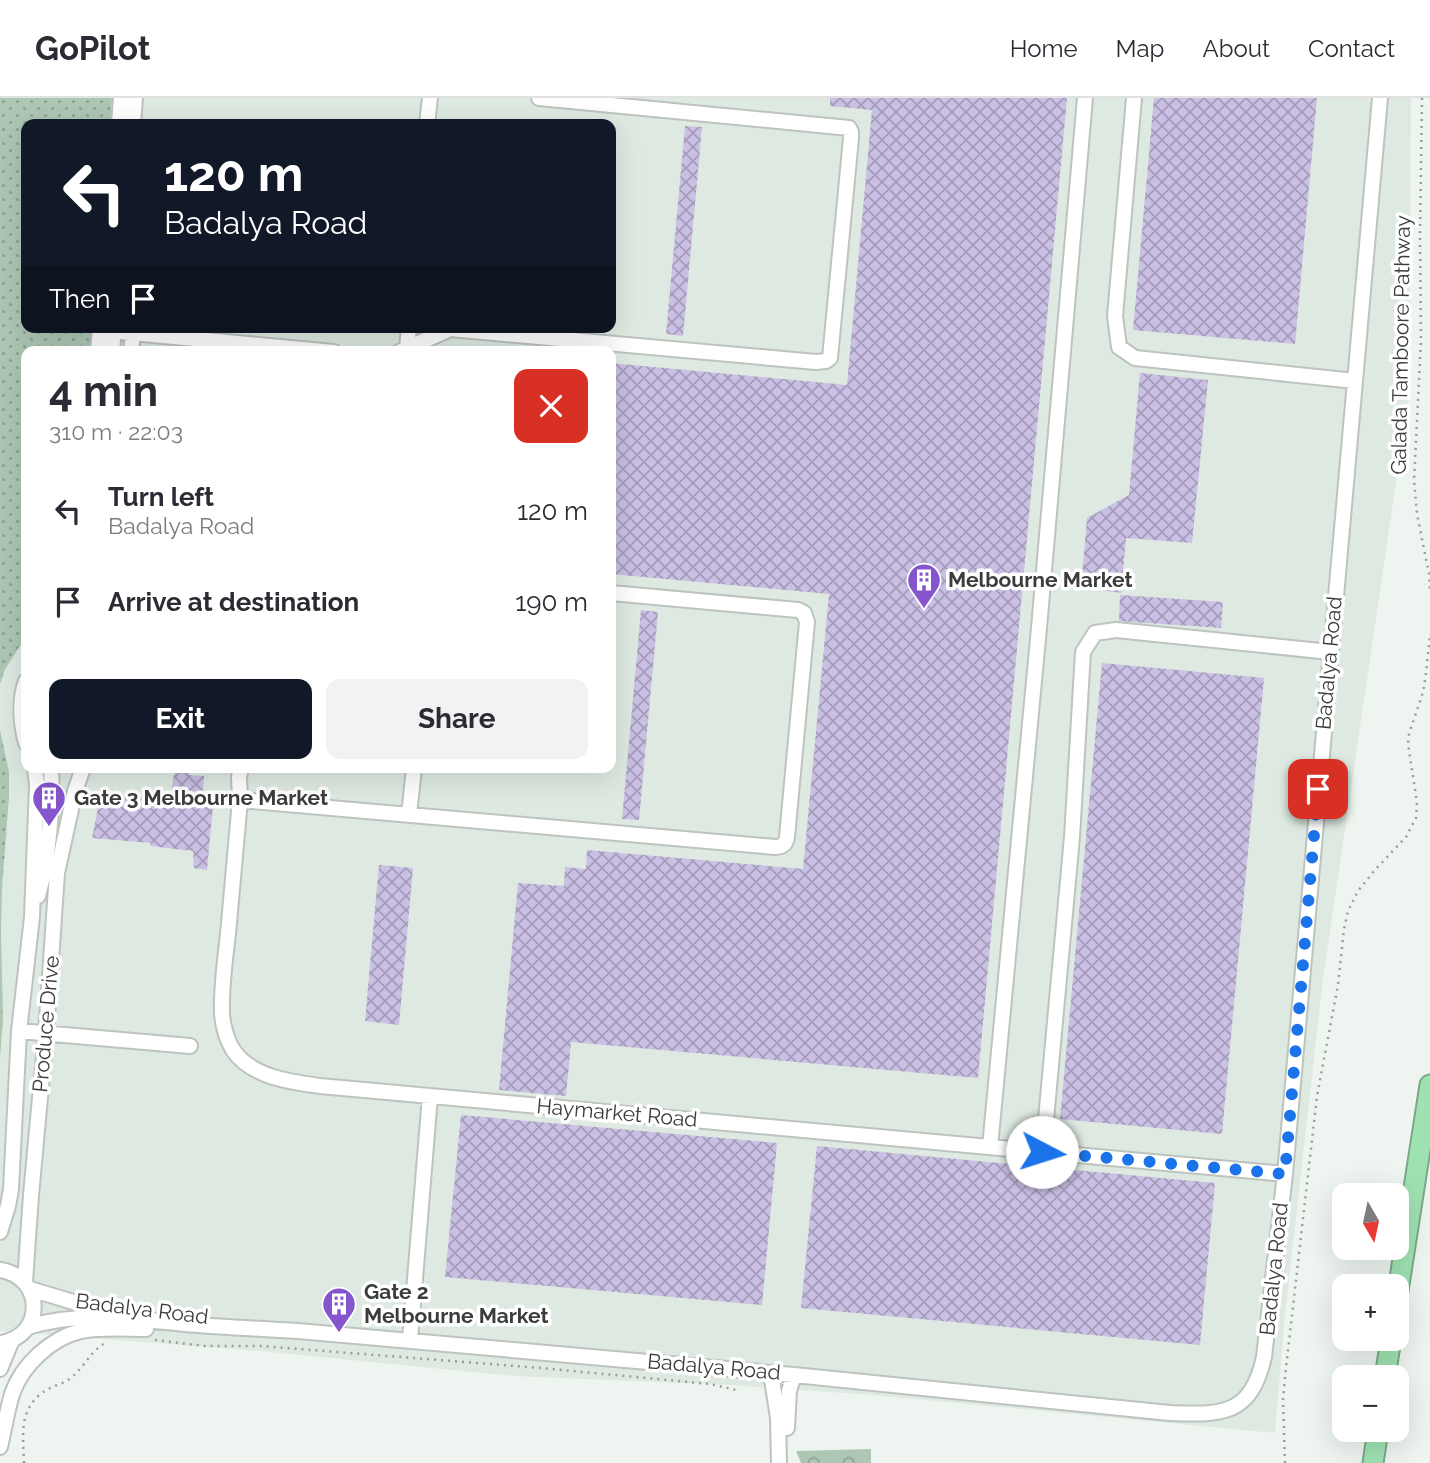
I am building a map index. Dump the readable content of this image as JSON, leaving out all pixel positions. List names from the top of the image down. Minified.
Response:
{"streets":{"lane":["Badalya Road","Produce Drive","Haymarket Road"],"path":["Galada Tamboore Pathway"]},"crossings":[["Badalya Road","Produce Drive"],["Badalya Road","Haymarket Road"]],"places":{"building":["Melbourne Market","Gate 3 Melbourne Market","Gate 2 Melbourne Market"]},"north":"bottom","page":{"header":"GoPilot","nav":["Home","Map","About","Contact"],"turn":["120 m","Badalya Road"],"then":"Then","heading":["4 min","310 m · 22:03"],"list":[{"name":"Turn left","note":"Badalya Road","value":"120 m"},{"name":"Arrive at destination","value":"190 m"}],"buttons":["Exit","Share"],"map_buttons":["+","−"]}}
